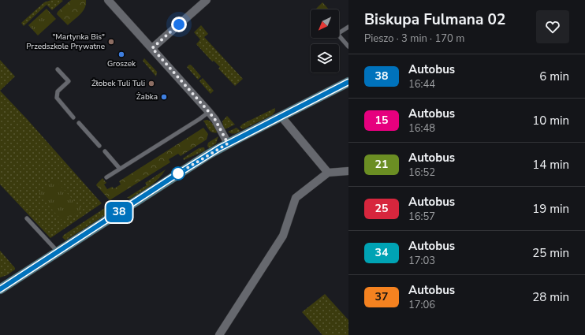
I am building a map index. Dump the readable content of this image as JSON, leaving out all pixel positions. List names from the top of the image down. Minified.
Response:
{"places":["\"Martynka Bis\" Przedszkole Prywatne","Groszek","Żłobek Tuli Tuli","Żabka"],"lines":["bus line 38"],"north":"bottom left","page":{"on_map":"38","heading":["Biskupa Fulmana 02","Pieszo · 3 min · 170 m"],"list":[{"mark":"38","name":"Autobus","note":"16:44","value":"6 min"},{"mark":"15","name":"Autobus","note":"16:48","value":"10 min"},{"mark":"21","name":"Autobus","note":"16:52","value":"14 min"},{"mark":"25","name":"Autobus","note":"16:57","value":"19 min"},{"mark":"34","name":"Autobus","note":"17:03","value":"25 min"},{"mark":"37","name":"Autobus","note":"17:06","value":"28 min"}]}}
